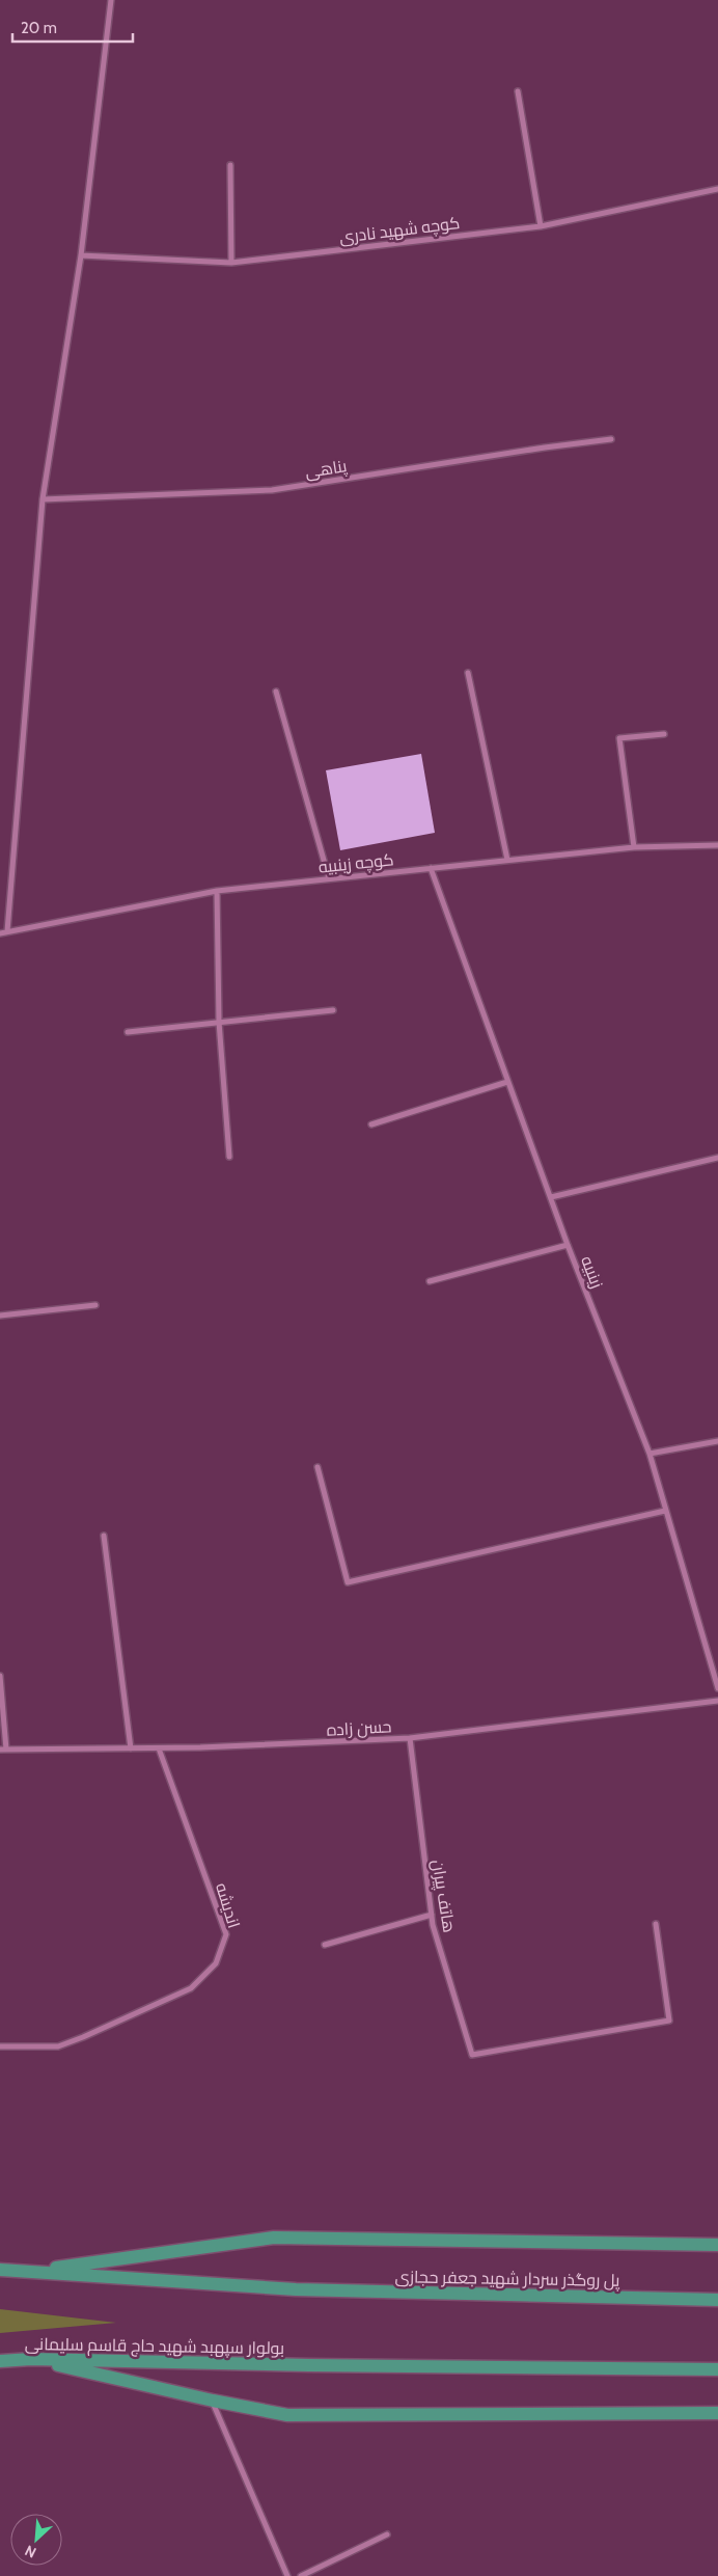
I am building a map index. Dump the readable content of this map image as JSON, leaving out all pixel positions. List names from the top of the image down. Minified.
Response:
{"streets":{"main road":["پل روگذر سردار شهید جعفر حجازی","بولوار سپهبد شهید حاج قاسم سلیمانی"],"street":["کوچه شهید نادری","پناهی","کوچه زینبیه","زینبیه","حسن زاده","هاتف پیران","اندیشه"]},"crossings":[["کوچه زینبیه","زینبیه"],["حسن زاده","هاتف پیران"],["حسن زاده","اندیشه"]],"scale_bar":"20 m","north":"bottom left"}
